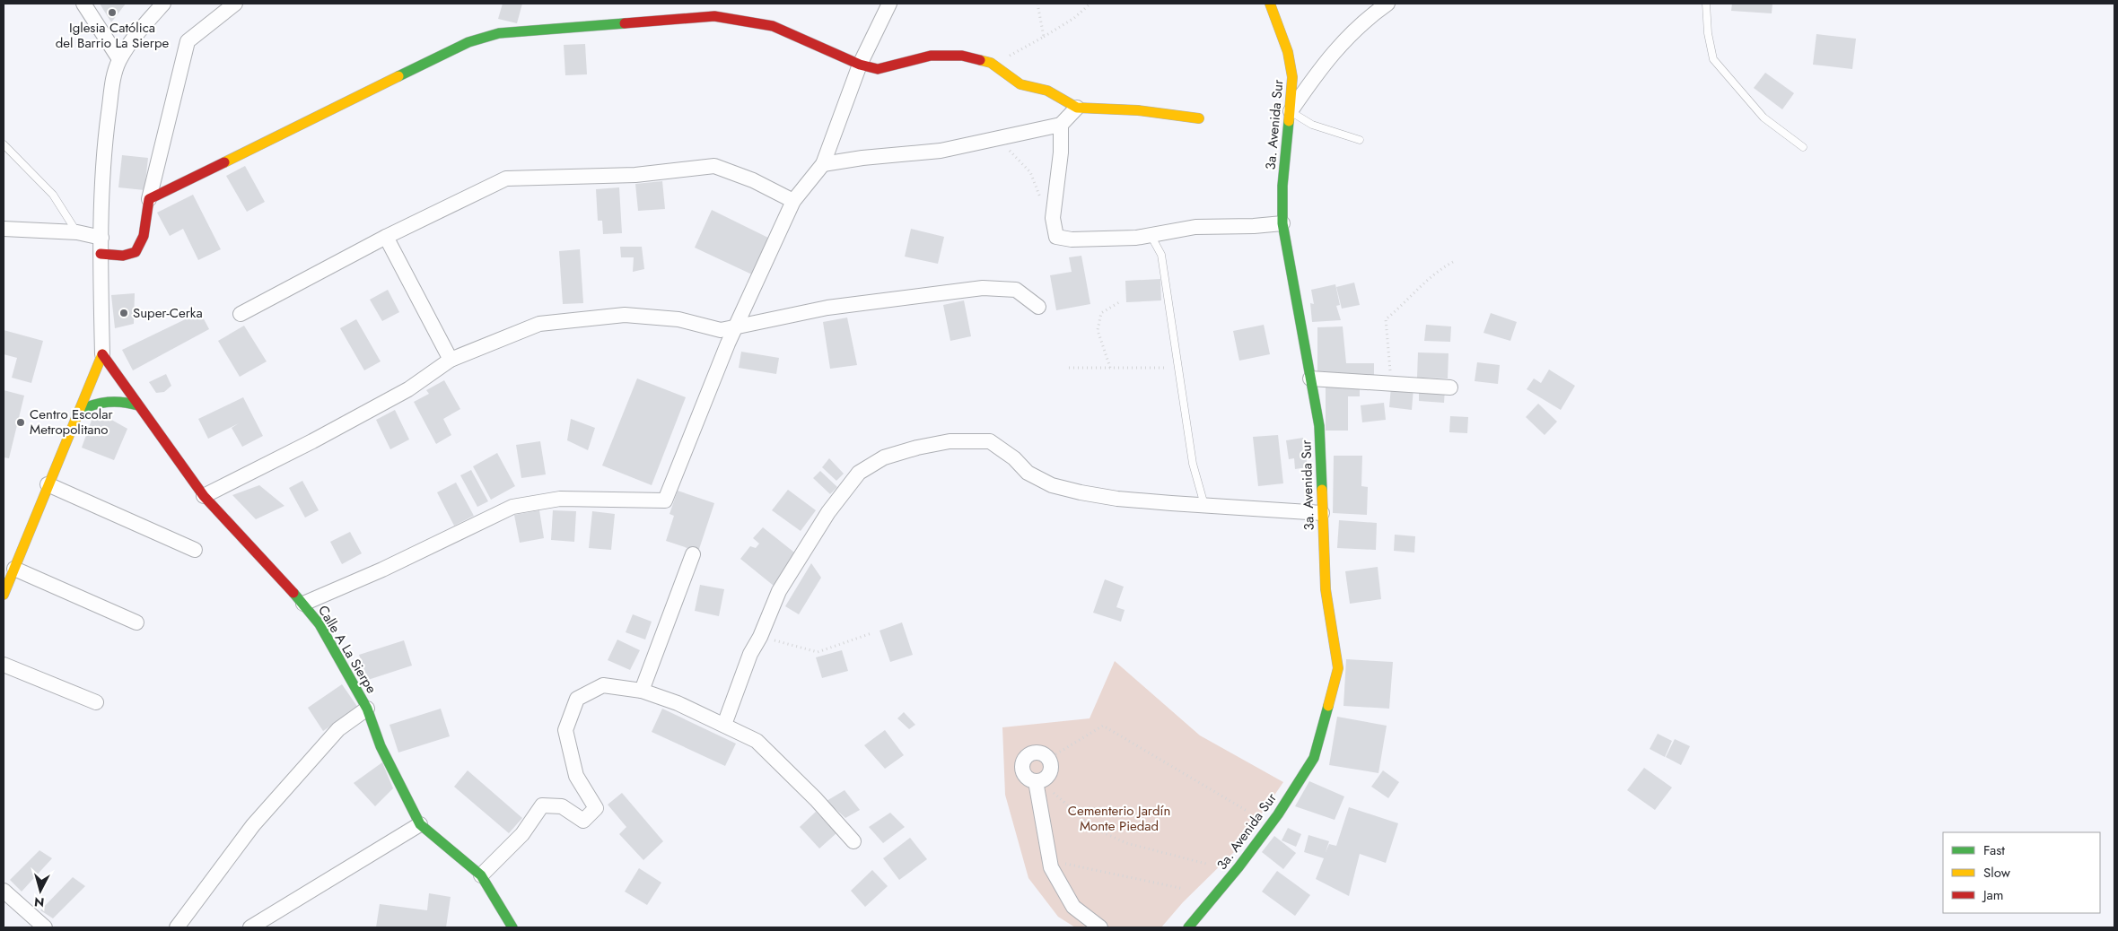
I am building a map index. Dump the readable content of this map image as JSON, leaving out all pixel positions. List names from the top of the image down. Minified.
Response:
{"streets":{"street":["3a. Avenida Sur","Calle A La Sierpe"]},"parks":["Cementerio Jardín Monte Piedad"],"places":["Iglesia Católica del Barrio La Sierpe","Super-Cerka","Centro Escolar Metropolitano"],"legend":["Fast","Slow","Jam"],"north":"bottom"}
